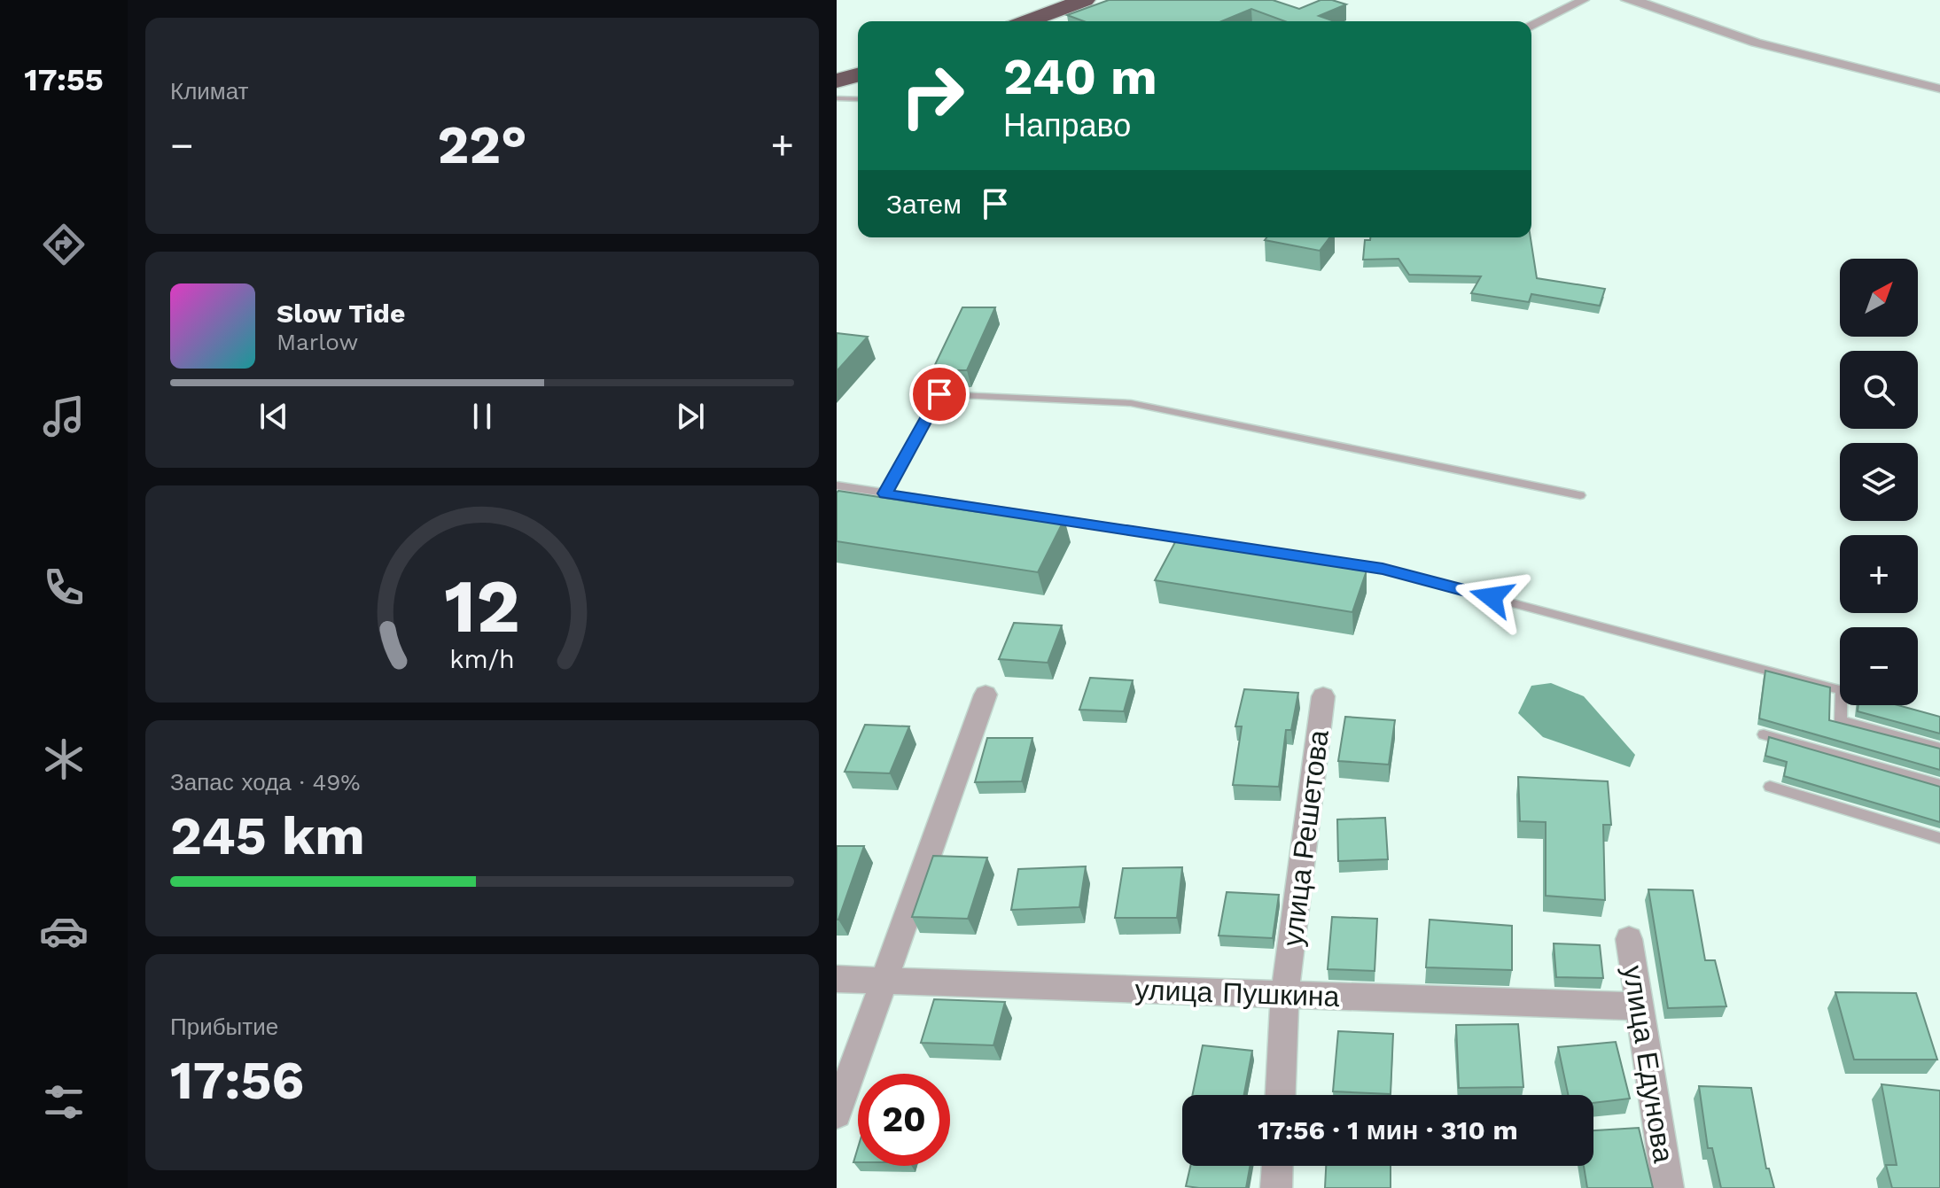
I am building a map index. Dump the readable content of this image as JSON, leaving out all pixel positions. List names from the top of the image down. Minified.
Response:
{"streets":{"street":["улица Решетова","улица Пушкина","улица Едунова"]},"crossings":[["улица Решетова","улица Пушкина"],["улица Пушкина","улица Едунова"]],"north":"top right","page":{"tabs":"17:55","tile":["Климат",["Запас хода · 49%","245 km"],["Прибытие","17:56"]],"turn":["240 m","Направо"],"heat":["−","22°","+"],"then":"Затем","map_buttons":["+","−"],"song":["Slow Tide","Marlow"],"limit":"20","trip":"17:56 · 1 мин · 310 m","gauge":["12","km/h"]}}
